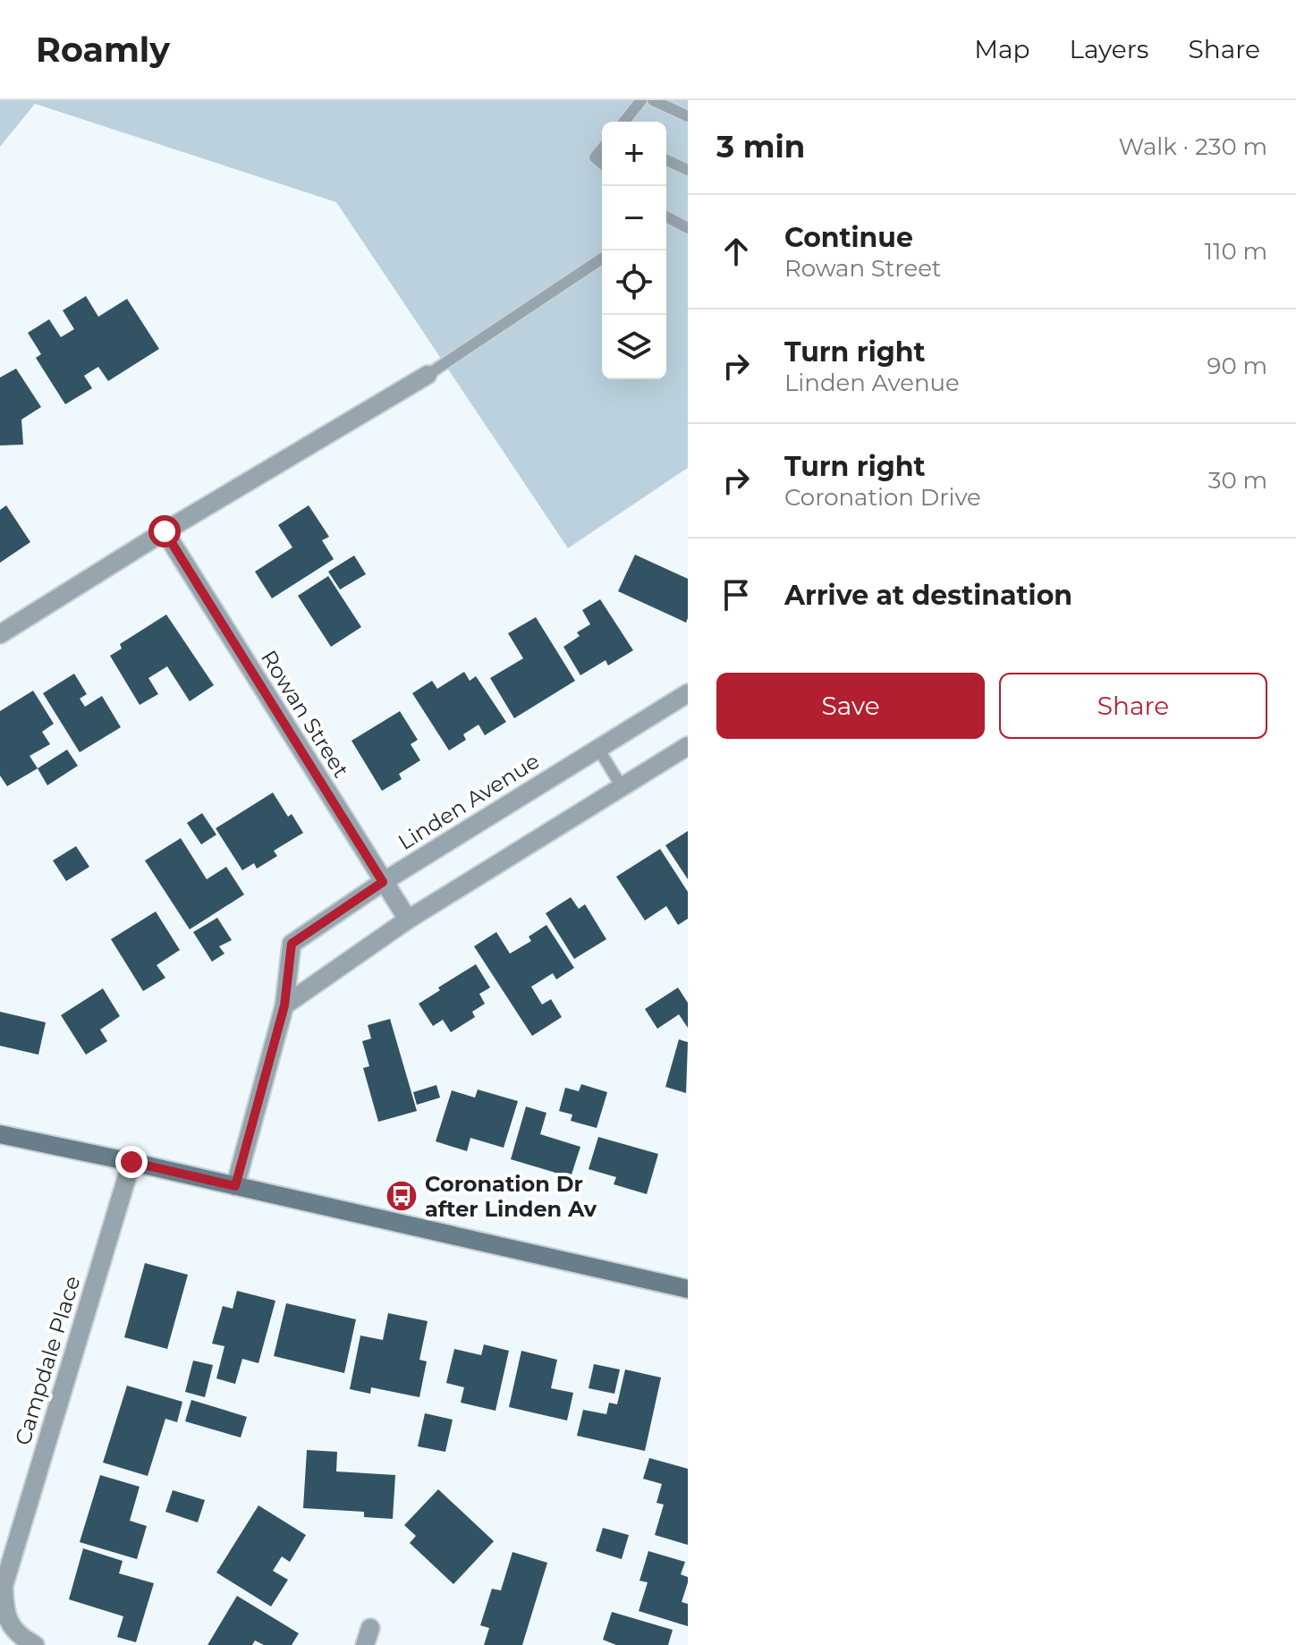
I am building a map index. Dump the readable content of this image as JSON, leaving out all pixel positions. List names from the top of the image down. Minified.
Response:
{"streets":{"street":["Rowan Street","Linden Avenue","Campdale Place"]},"crossings":[["Rowan Street","Linden Avenue"]],"places":{"bus stop":["Coronation Dr after Linden Av"]},"page":{"header":"Roamly","nav":["Map","Layers","Share"],"heading":["3 min","Walk · 230 m"],"map_buttons":["+","−"],"list":[["Continue","Rowan Street","110 m"],["Turn right","Linden Avenue","90 m"],["Turn right","Coronation Drive","30 m"],"Arrive at destination"],"buttons":["Save","Share"]}}
